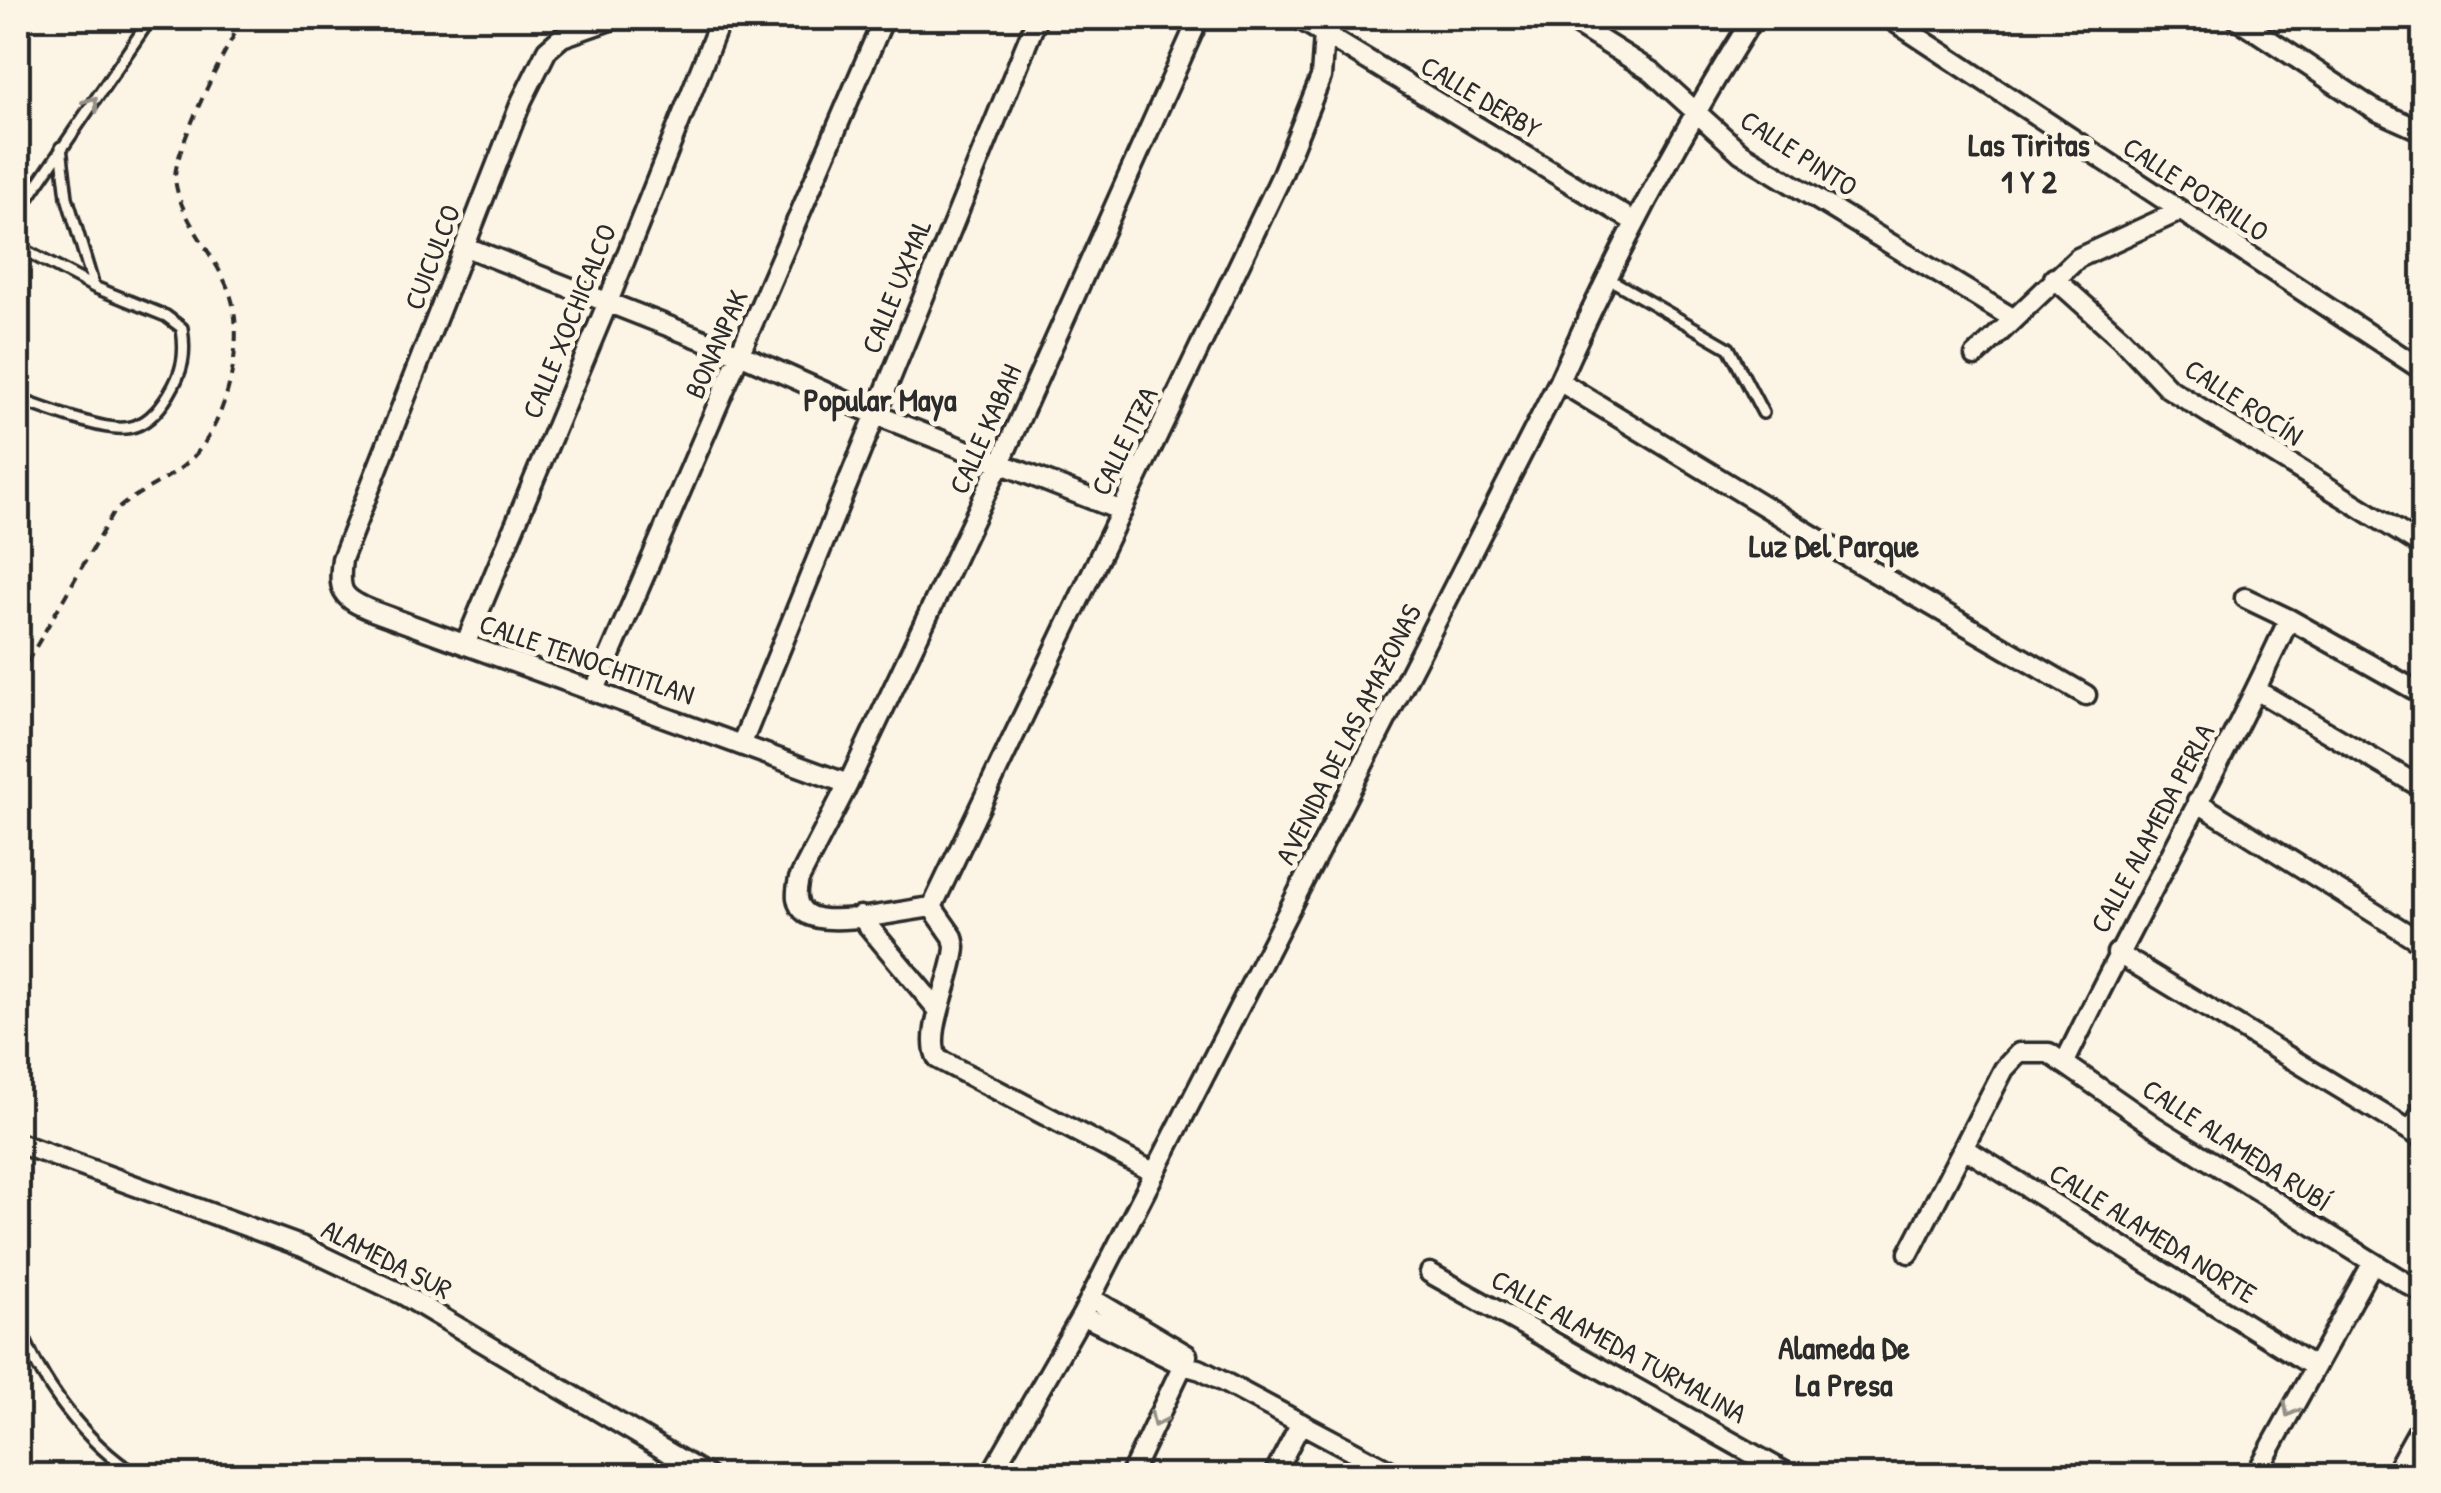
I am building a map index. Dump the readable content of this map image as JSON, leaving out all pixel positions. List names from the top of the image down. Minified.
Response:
{"streets":{"street":["CALLE DERBY","CALLE PINTO","CALLE POTRILLO","CUICULCO","CALLE UXMAL","CALLE XOCHICALCO","BONANPAK","CALLE ROCÍN","CALLE KABAH","CALLE ITZA","CALLE TENOCHTITLAN","AVENIDA DE LAS AMAZONAS","CALLE ALAMEDA PERLA","CALLE ALAMEDA RUBÍ","CALLE ALAMEDA NORTE","ALAMEDA SUR","CALLE ALAMEDA TURMALINA"]},"crossings":[["CALLE DERBY","CALLE ITZA"],["CALLE DERBY","AVENIDA DE LAS AMAZONAS"],["CALLE PINTO","AVENIDA DE LAS AMAZONAS"],["CUICULCO","CALLE TENOCHTITLAN"],["CALLE UXMAL","CALLE TENOCHTITLAN"],["CALLE XOCHICALCO","CALLE TENOCHTITLAN"],["BONANPAK","CALLE TENOCHTITLAN"],["CALLE KABAH","CALLE TENOCHTITLAN"],["CALLE ALAMEDA PERLA","CALLE ALAMEDA RUBÍ"],["CALLE ALAMEDA RUBÍ","CALLE ALAMEDA NORTE"]],"districts":["Las Tiritas 1 Y 2","Popular Maya","Luz Del Parque","Alameda De La Presa"]}
